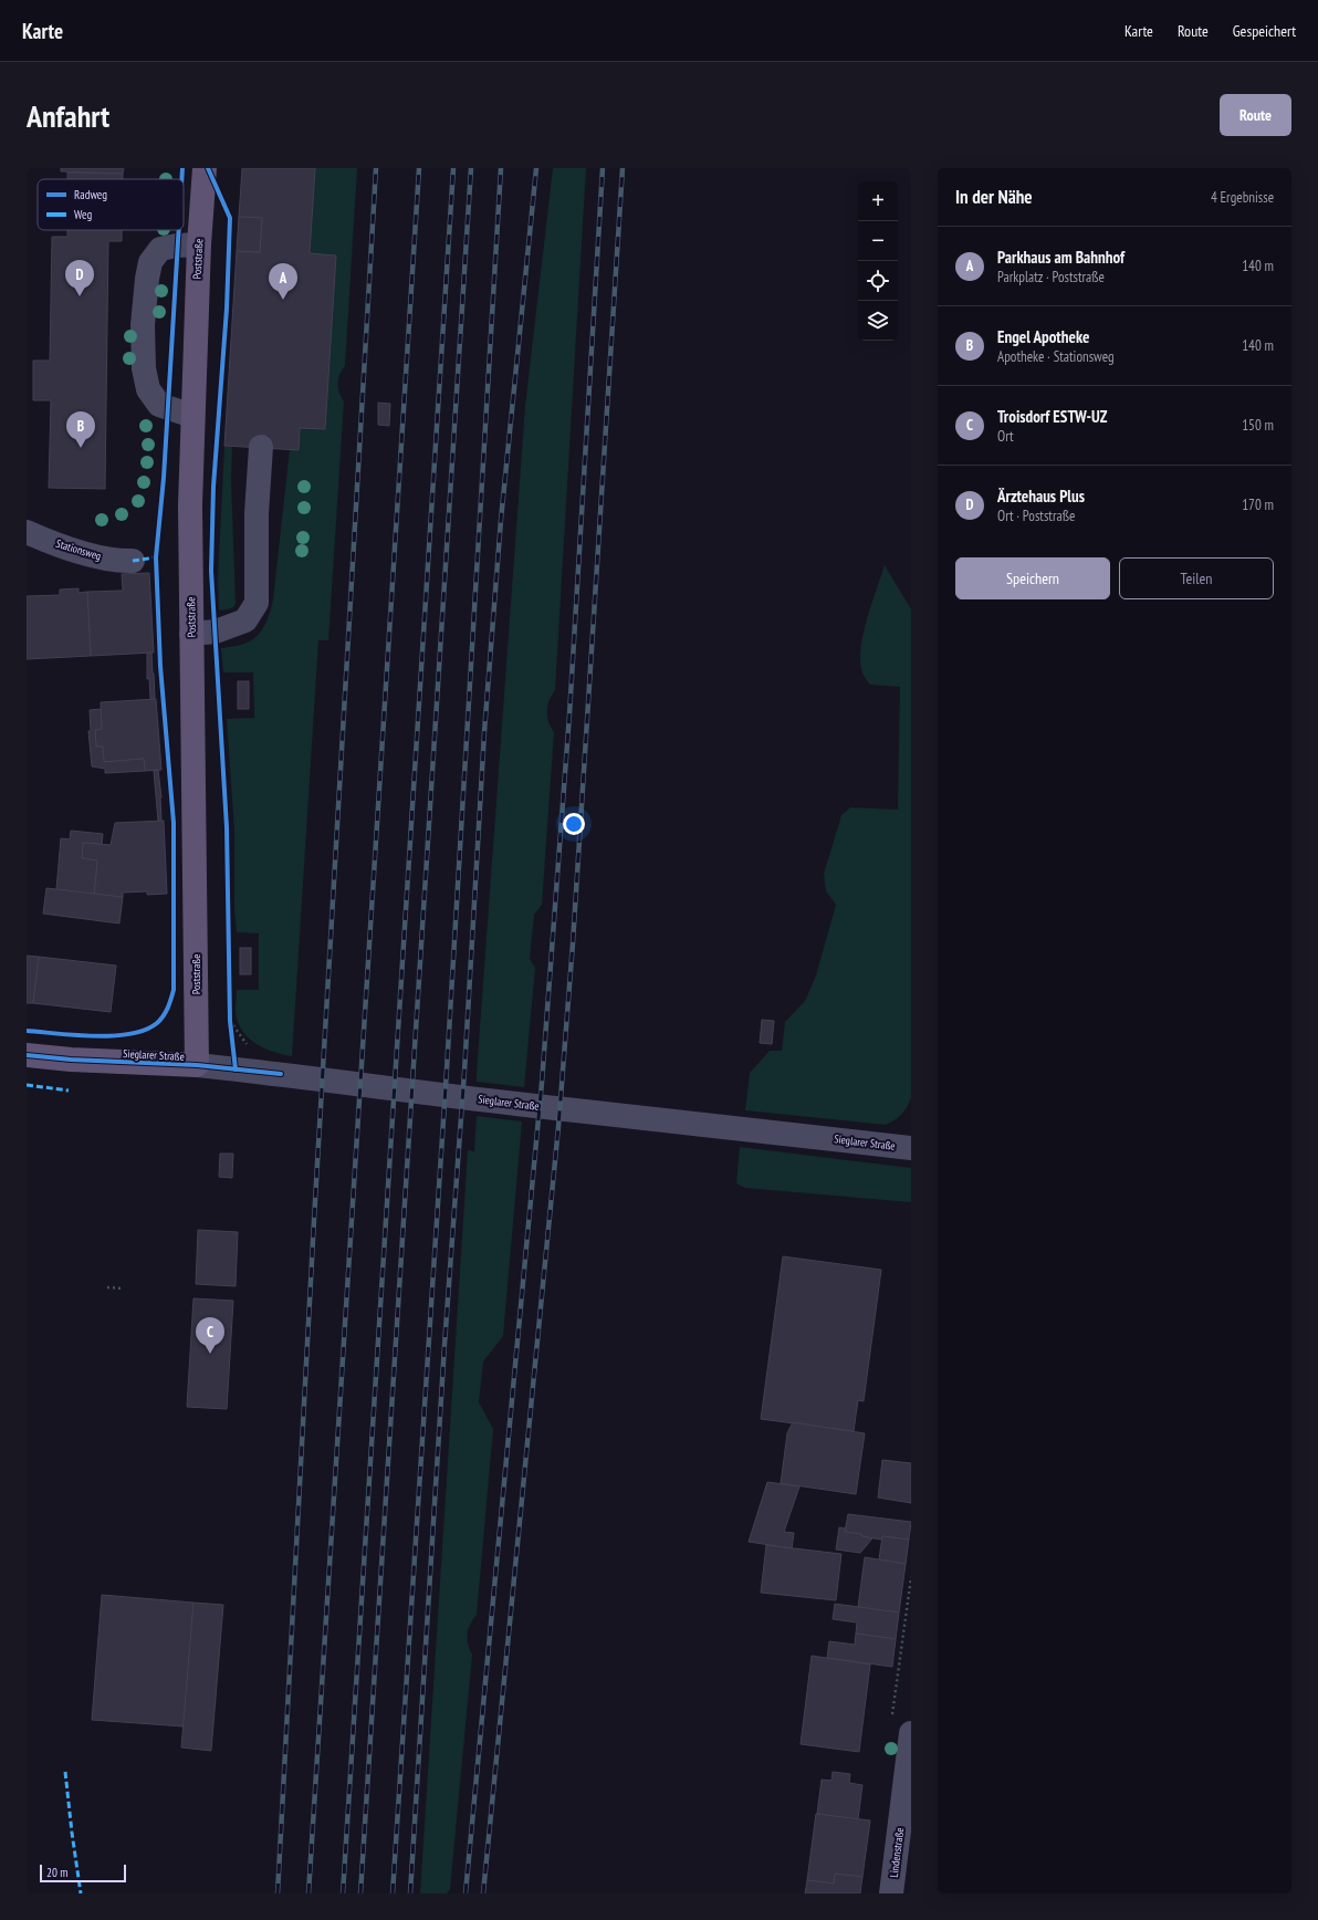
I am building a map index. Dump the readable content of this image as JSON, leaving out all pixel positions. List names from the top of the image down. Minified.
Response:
{"streets":{"main road":["Poststraße","Sieglarer Straße"],"street":["Stationsweg","Lindenstraße"]},"crossings":[["Poststraße","Sieglarer Straße"]],"legend":["Radweg","Weg"],"scale_bar":"20 m","page":{"header":"Karte","nav":["Karte","Route","Gespeichert"],"buttons":["Route",["Speichern","Teilen"]],"title":"Anfahrt","heading":["In der Nähe","4 Ergebnisse"],"map_buttons":["+","−"],"list":[{"mark":"A","name":"Parkhaus am Bahnhof","note":"Parkplatz · Poststraße","value":"140 m"},{"mark":"B","name":"Engel Apotheke","note":"Apotheke · Stationsweg","value":"140 m"},{"mark":"C","name":"Troisdorf ESTW-UZ","note":"Ort","value":"150 m"},{"mark":"D","name":"Ärztehaus Plus","note":"Ort · Poststraße","value":"170 m"}],"pins":["D","A","B","C"],"scale":"20 m"}}
